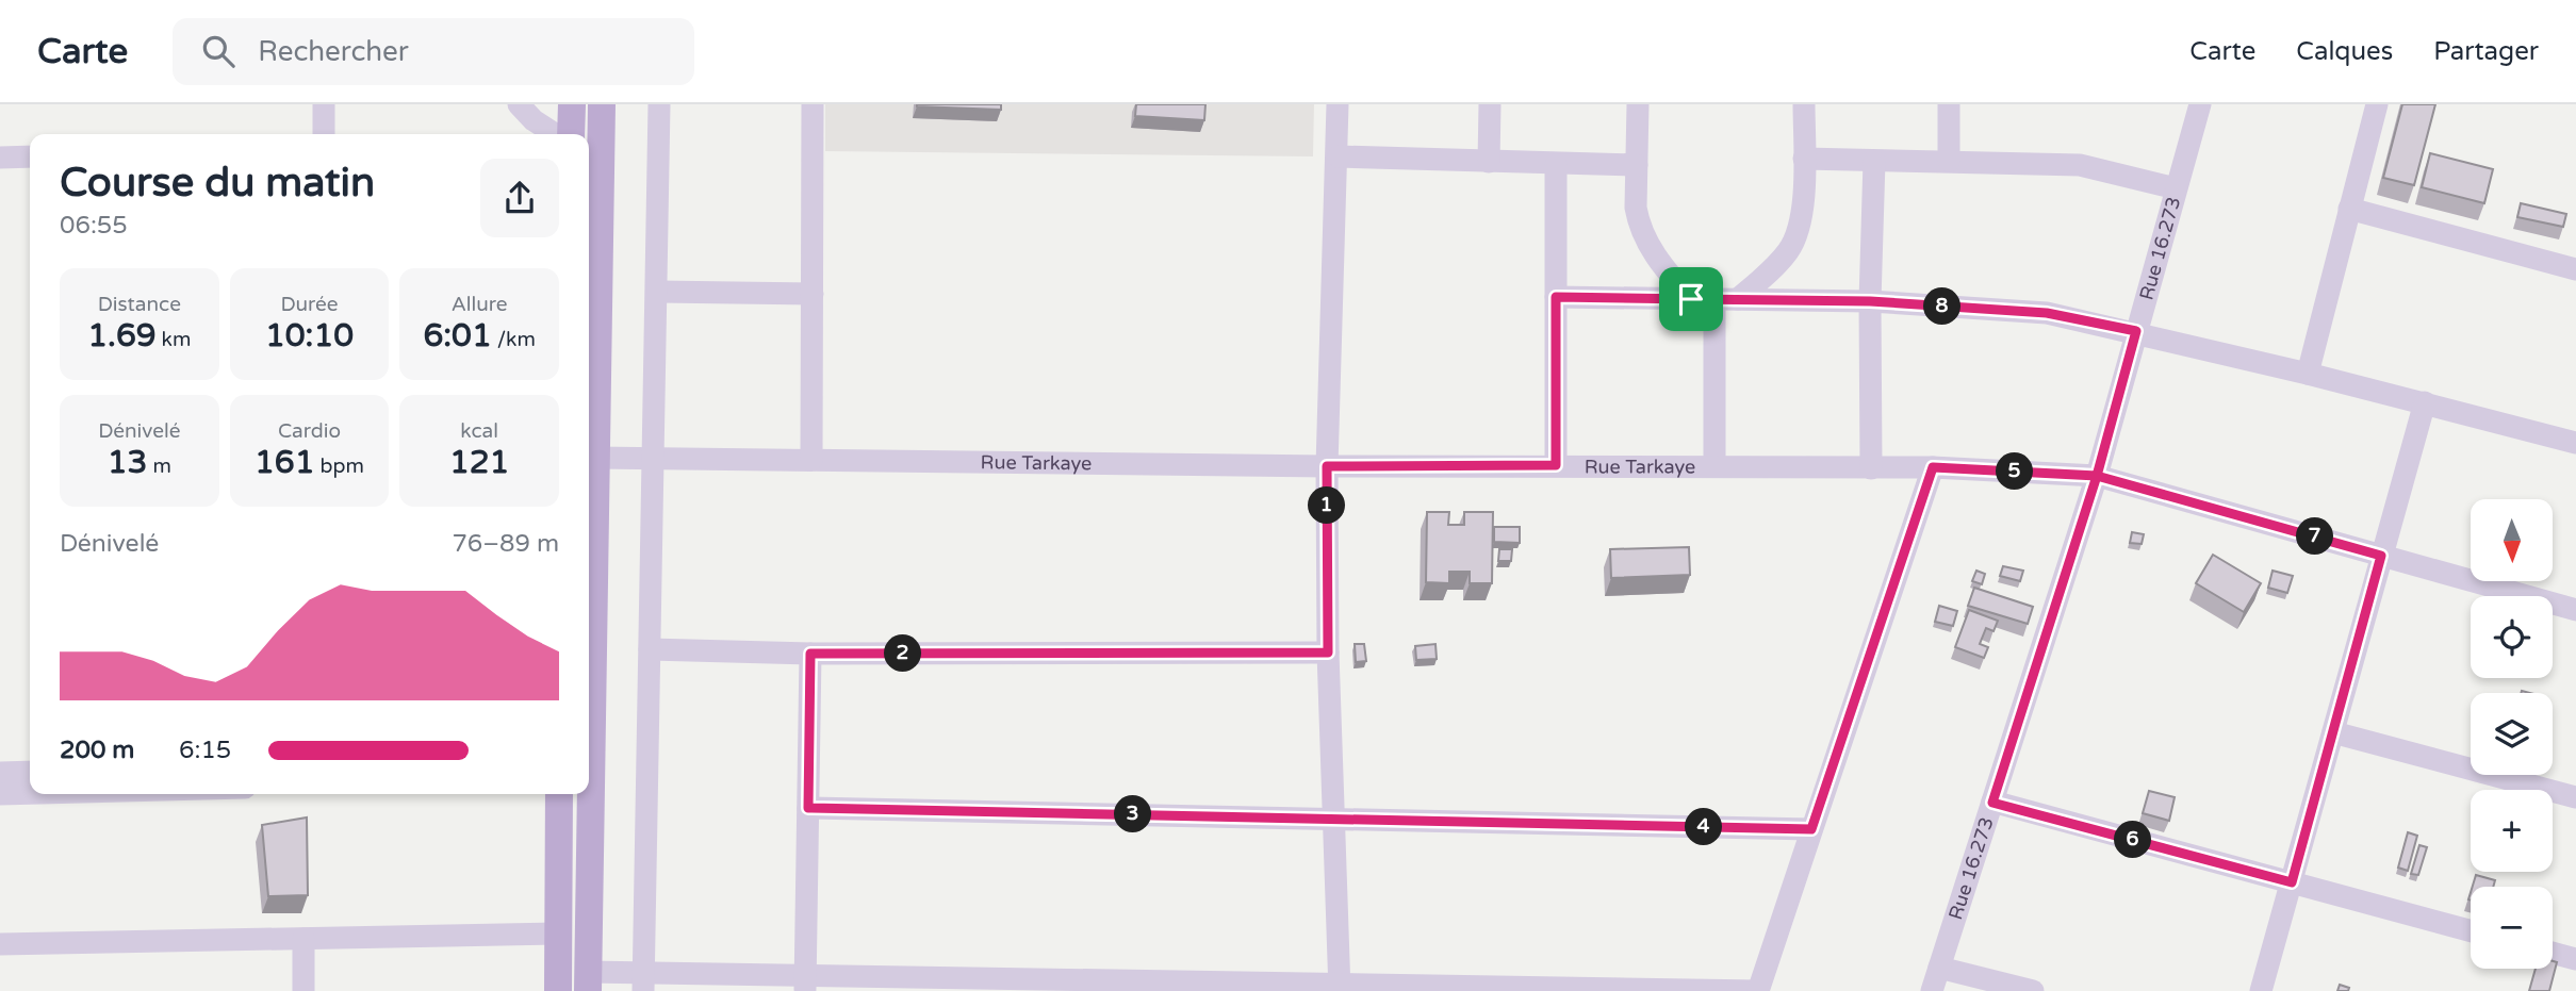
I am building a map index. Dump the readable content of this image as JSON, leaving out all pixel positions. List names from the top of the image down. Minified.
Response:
{"streets":{"street":["Rue 16.273","Rue Tarkaye"]},"crossings":[["Rue 16.273","Rue Tarkaye"]],"north":"bottom","page":{"header":"Carte","search":"Rechercher","nav":["Carte","Calques","Partager"],"heading":["Course du matin","06:55"],"stats":[["Distance","1.69 km"],["Durée","10:10"],["Allure","6:01 /km"],["Dénivelé","13 m"],["Cardio","161 bpm"],["kcal","121"]],"pins":["8","5","1","7","2","3","4","6"],"map_buttons":["+","−"],"chart":["Dénivelé","76–89 m"],"list":[{"name":"200 m","note":"6:15"}]}}
